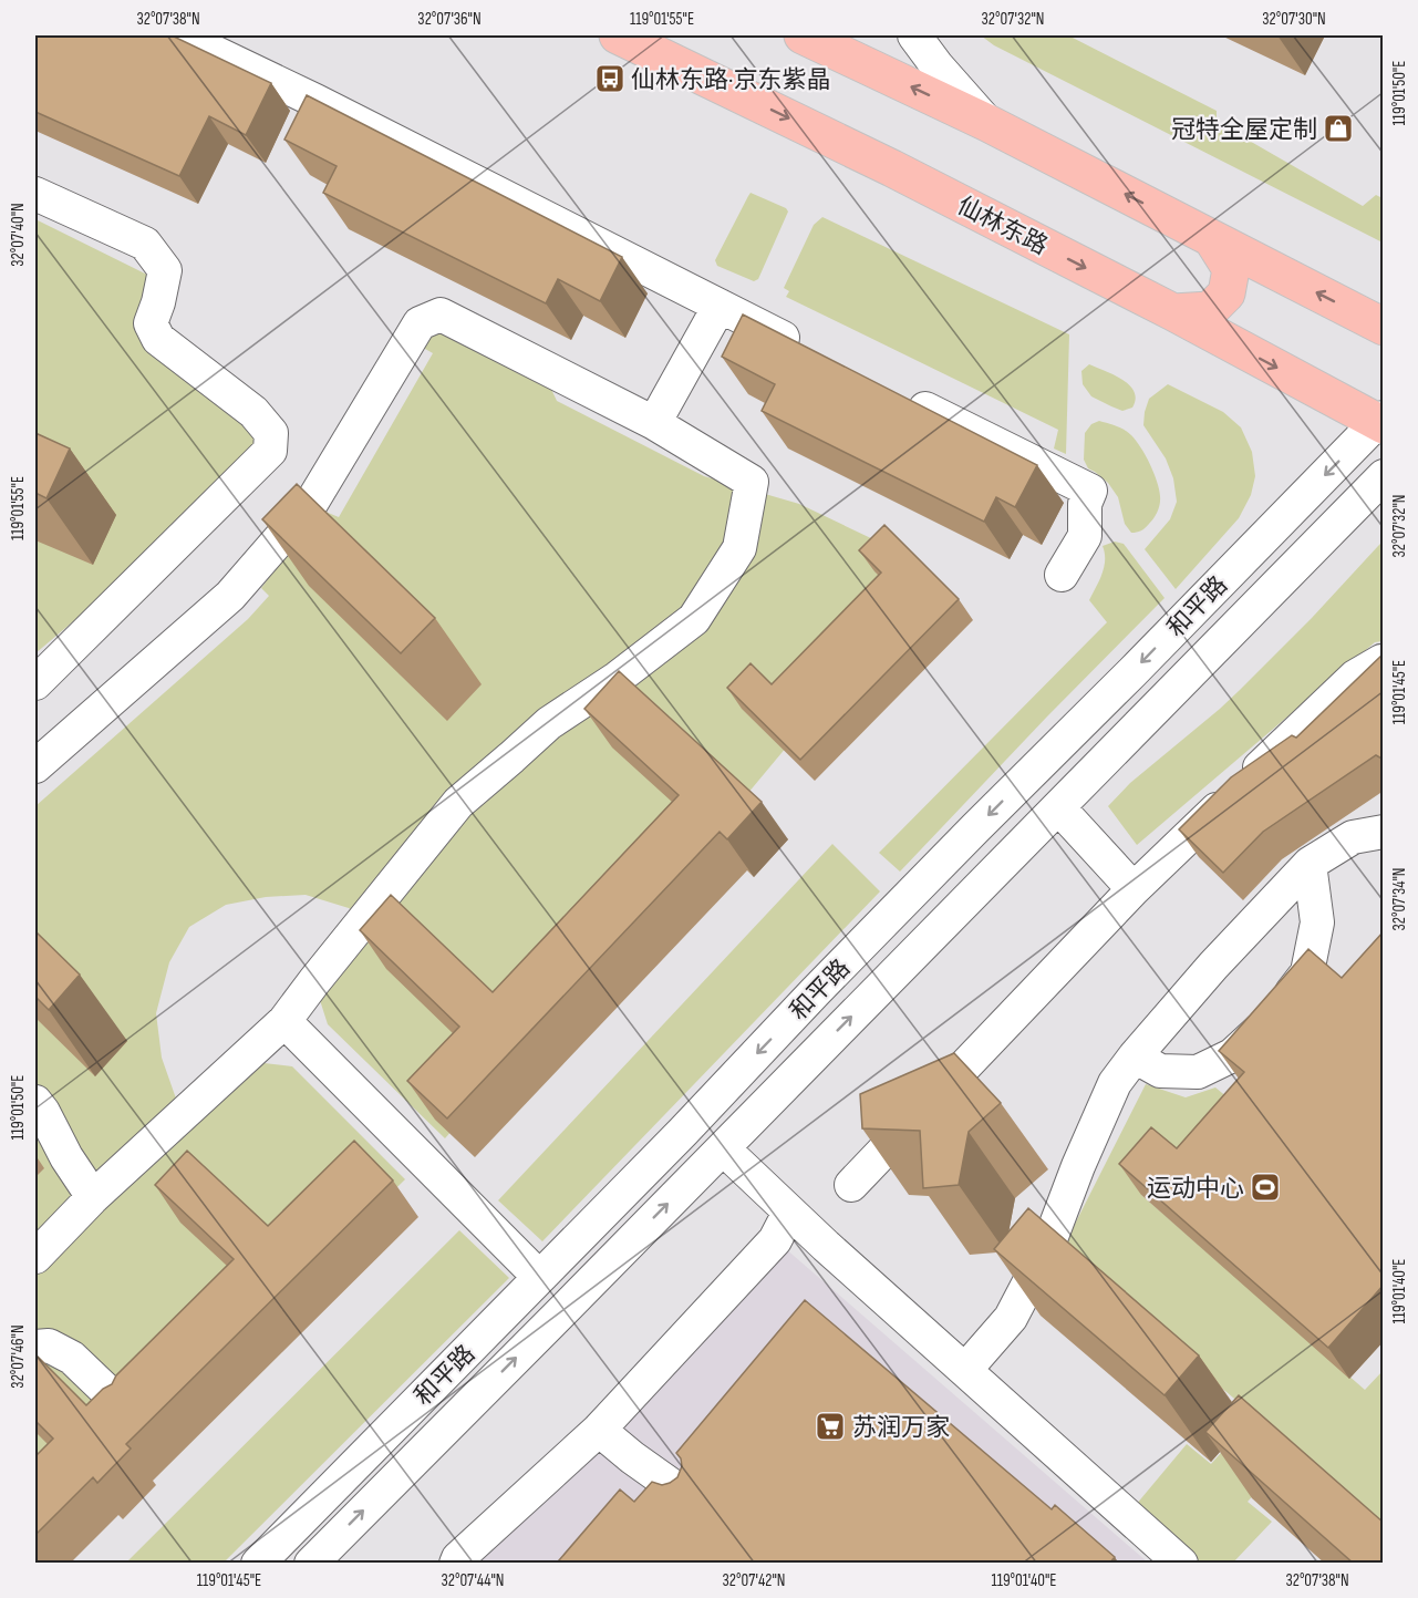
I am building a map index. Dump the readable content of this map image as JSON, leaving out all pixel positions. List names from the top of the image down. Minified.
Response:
{"streets":{"main road":["仙林东路"],"street":["和平路"]},"crossings":[["仙林东路","和平路"]],"places":{"bus stop":["仙林东路·京东紫晶"],"shop":["冠特全屋定制"],"sports":["运动中心"],"supermarket":["苏润万家"]},"coordinates":["32°07'38\"N","32°07'36\"N","119°01'55\"E","32°07'32\"N","32°07'30\"N","119°01'50\"E","32°07'40\"N","119°01'45\"E","32°07'34\"N","119°01'40\"E","32°07'46\"N","32°07'44\"N","32°07'42\"N"]}
